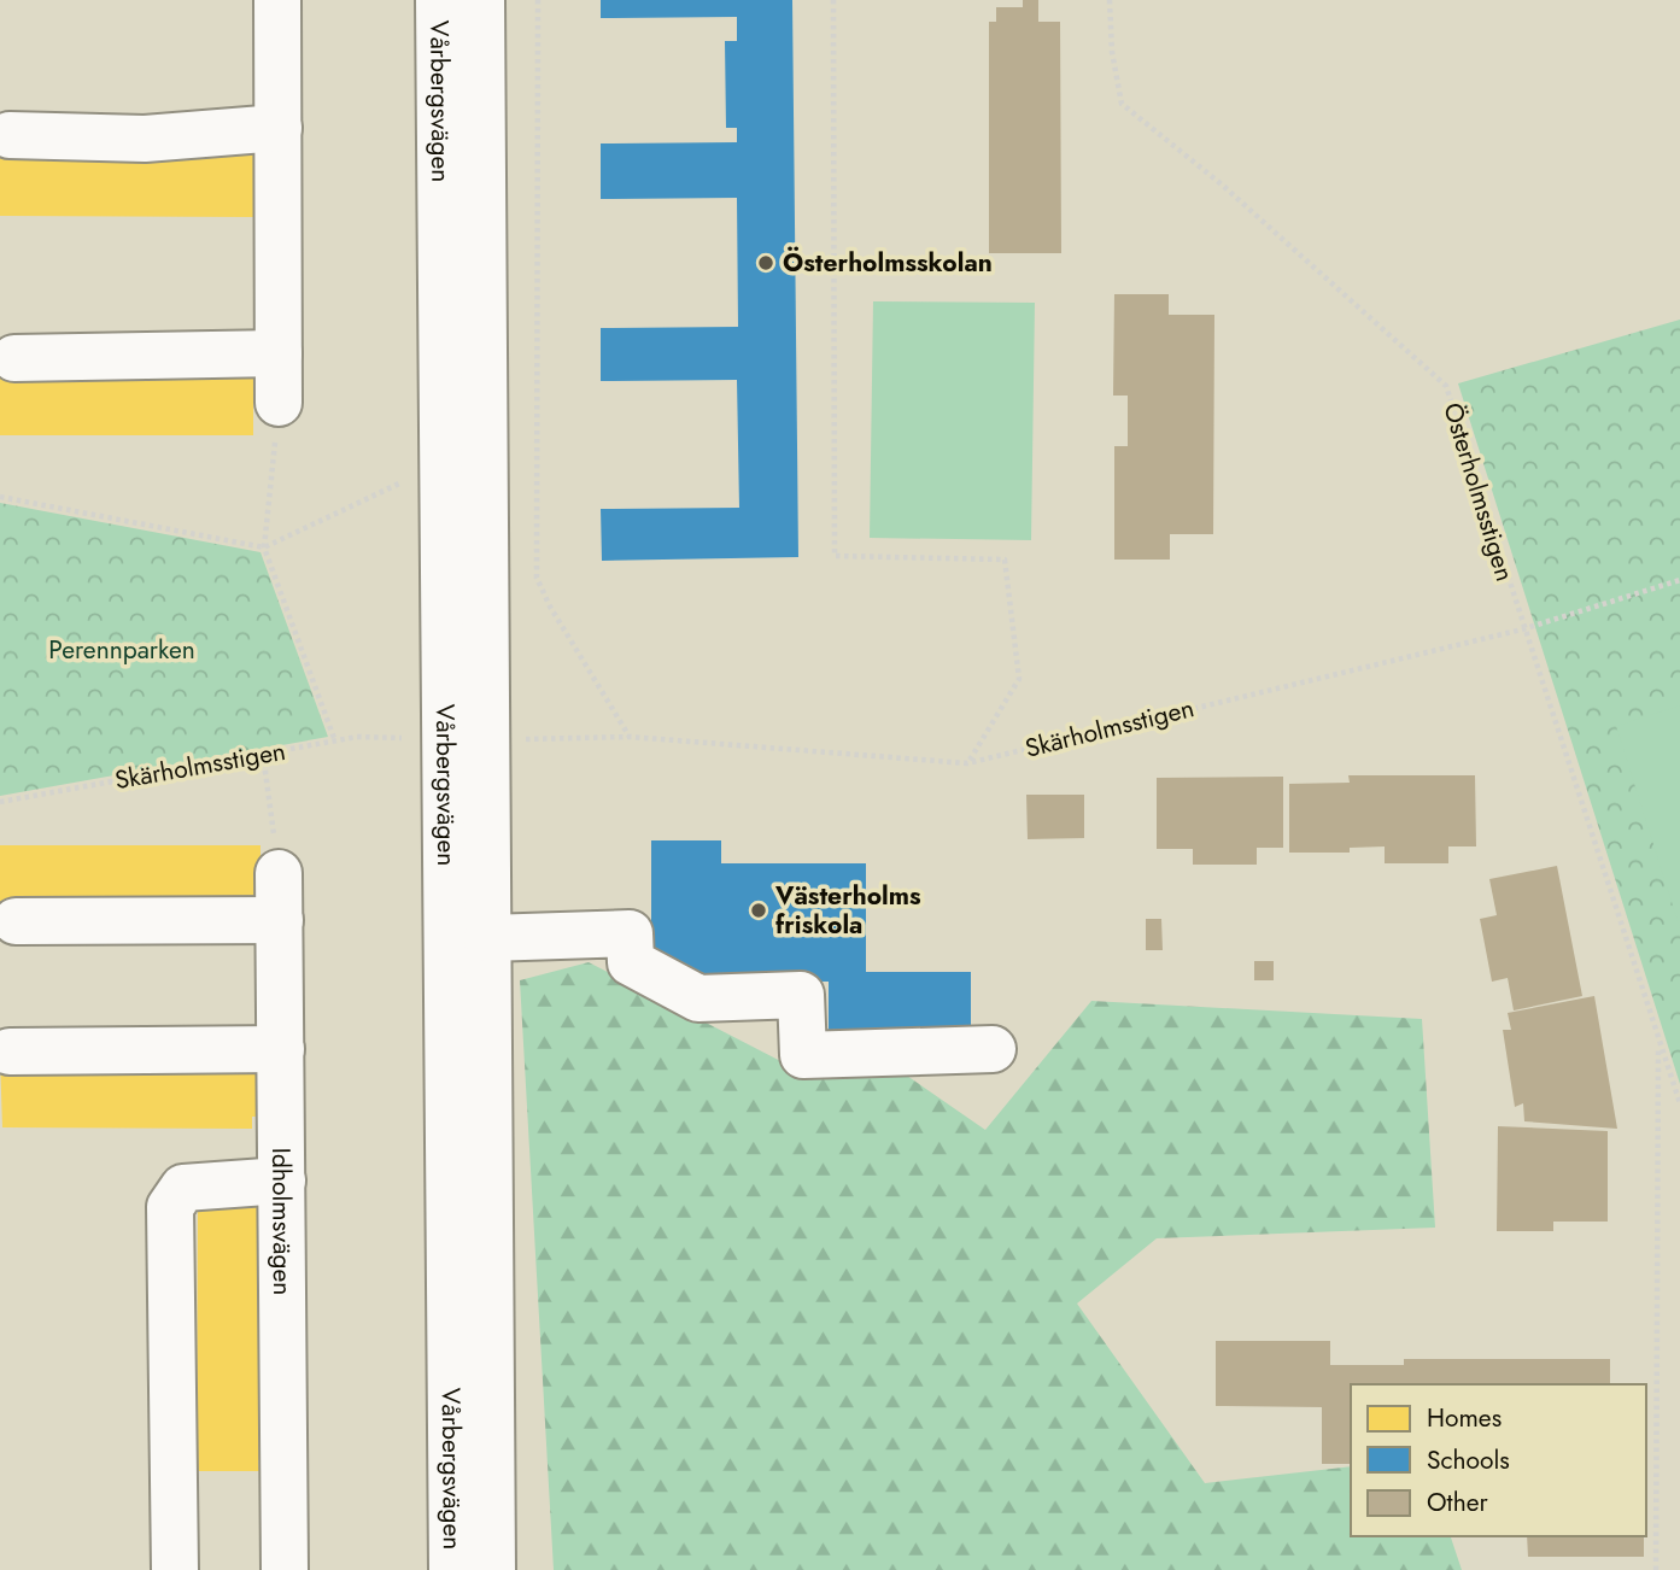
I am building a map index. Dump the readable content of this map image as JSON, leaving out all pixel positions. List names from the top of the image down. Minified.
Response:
{"streets":{"street":["Vårbergsvägen","Idholmsvägen"],"path":["Österholmsstigen","Skärholmsstigen"]},"crossings":[["Österholmsstigen","Skärholmsstigen"]],"parks":["Perennparken"],"places":["Österholmsskolan","Västerholms friskola"],"legend":["Homes","Schools","Other"]}
